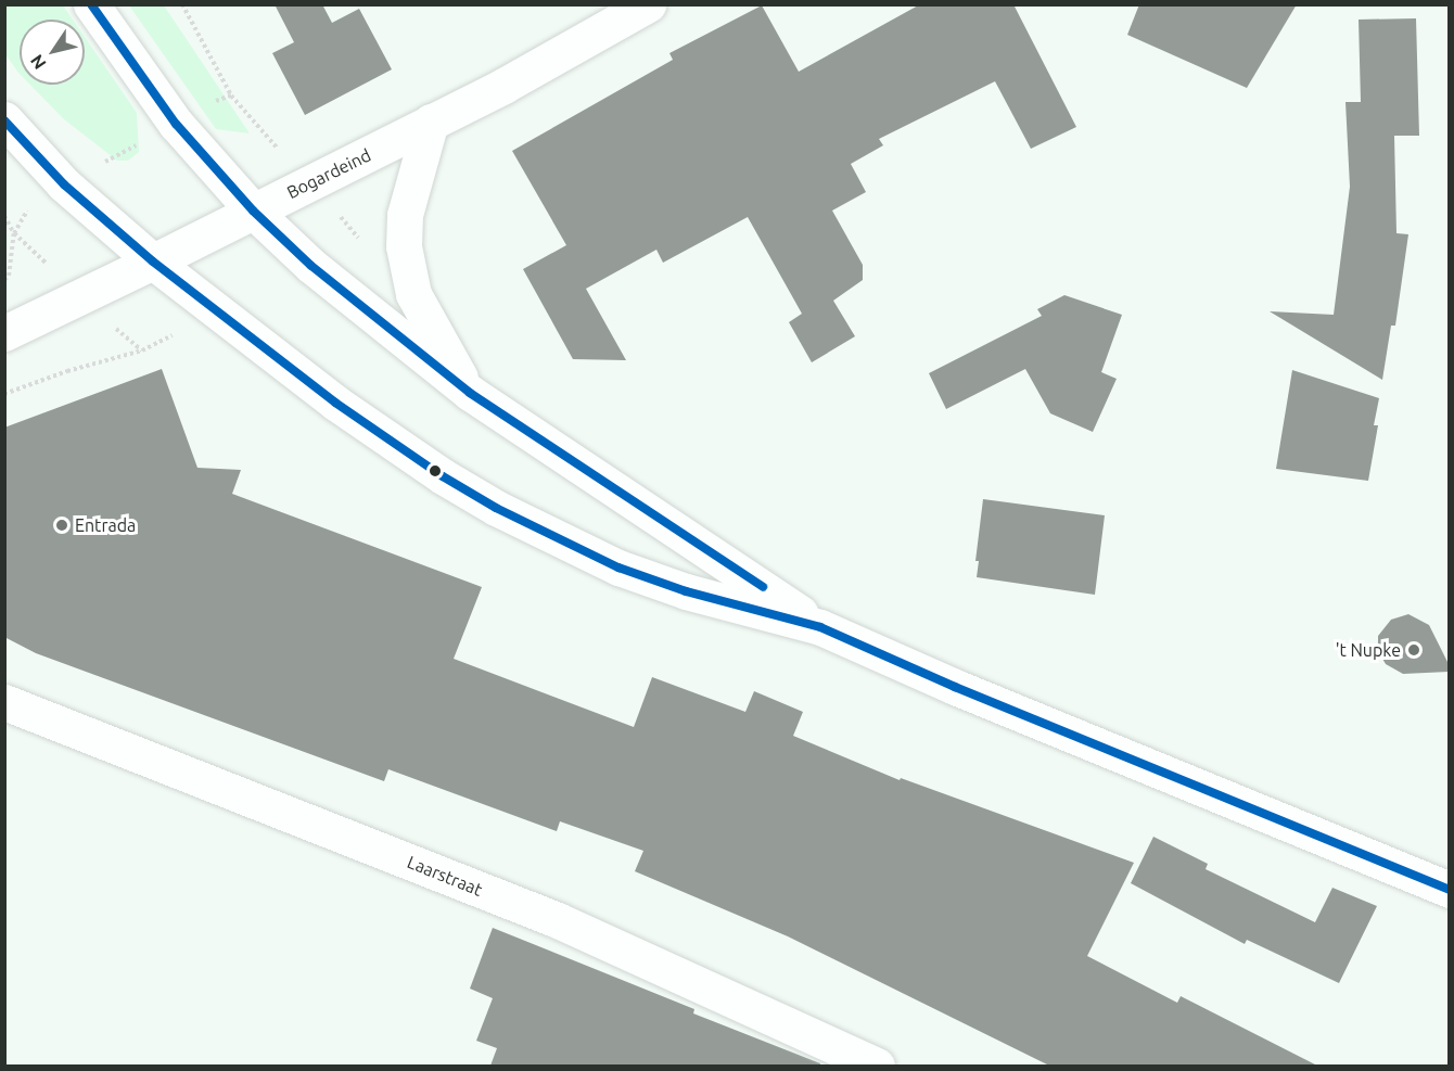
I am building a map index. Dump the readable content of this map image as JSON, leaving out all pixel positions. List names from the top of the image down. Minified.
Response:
{"streets":{"main road":["Bogardeind","Laarstraat"]},"places":["Entrada","'t Nupke"],"north":"bottom left"}
